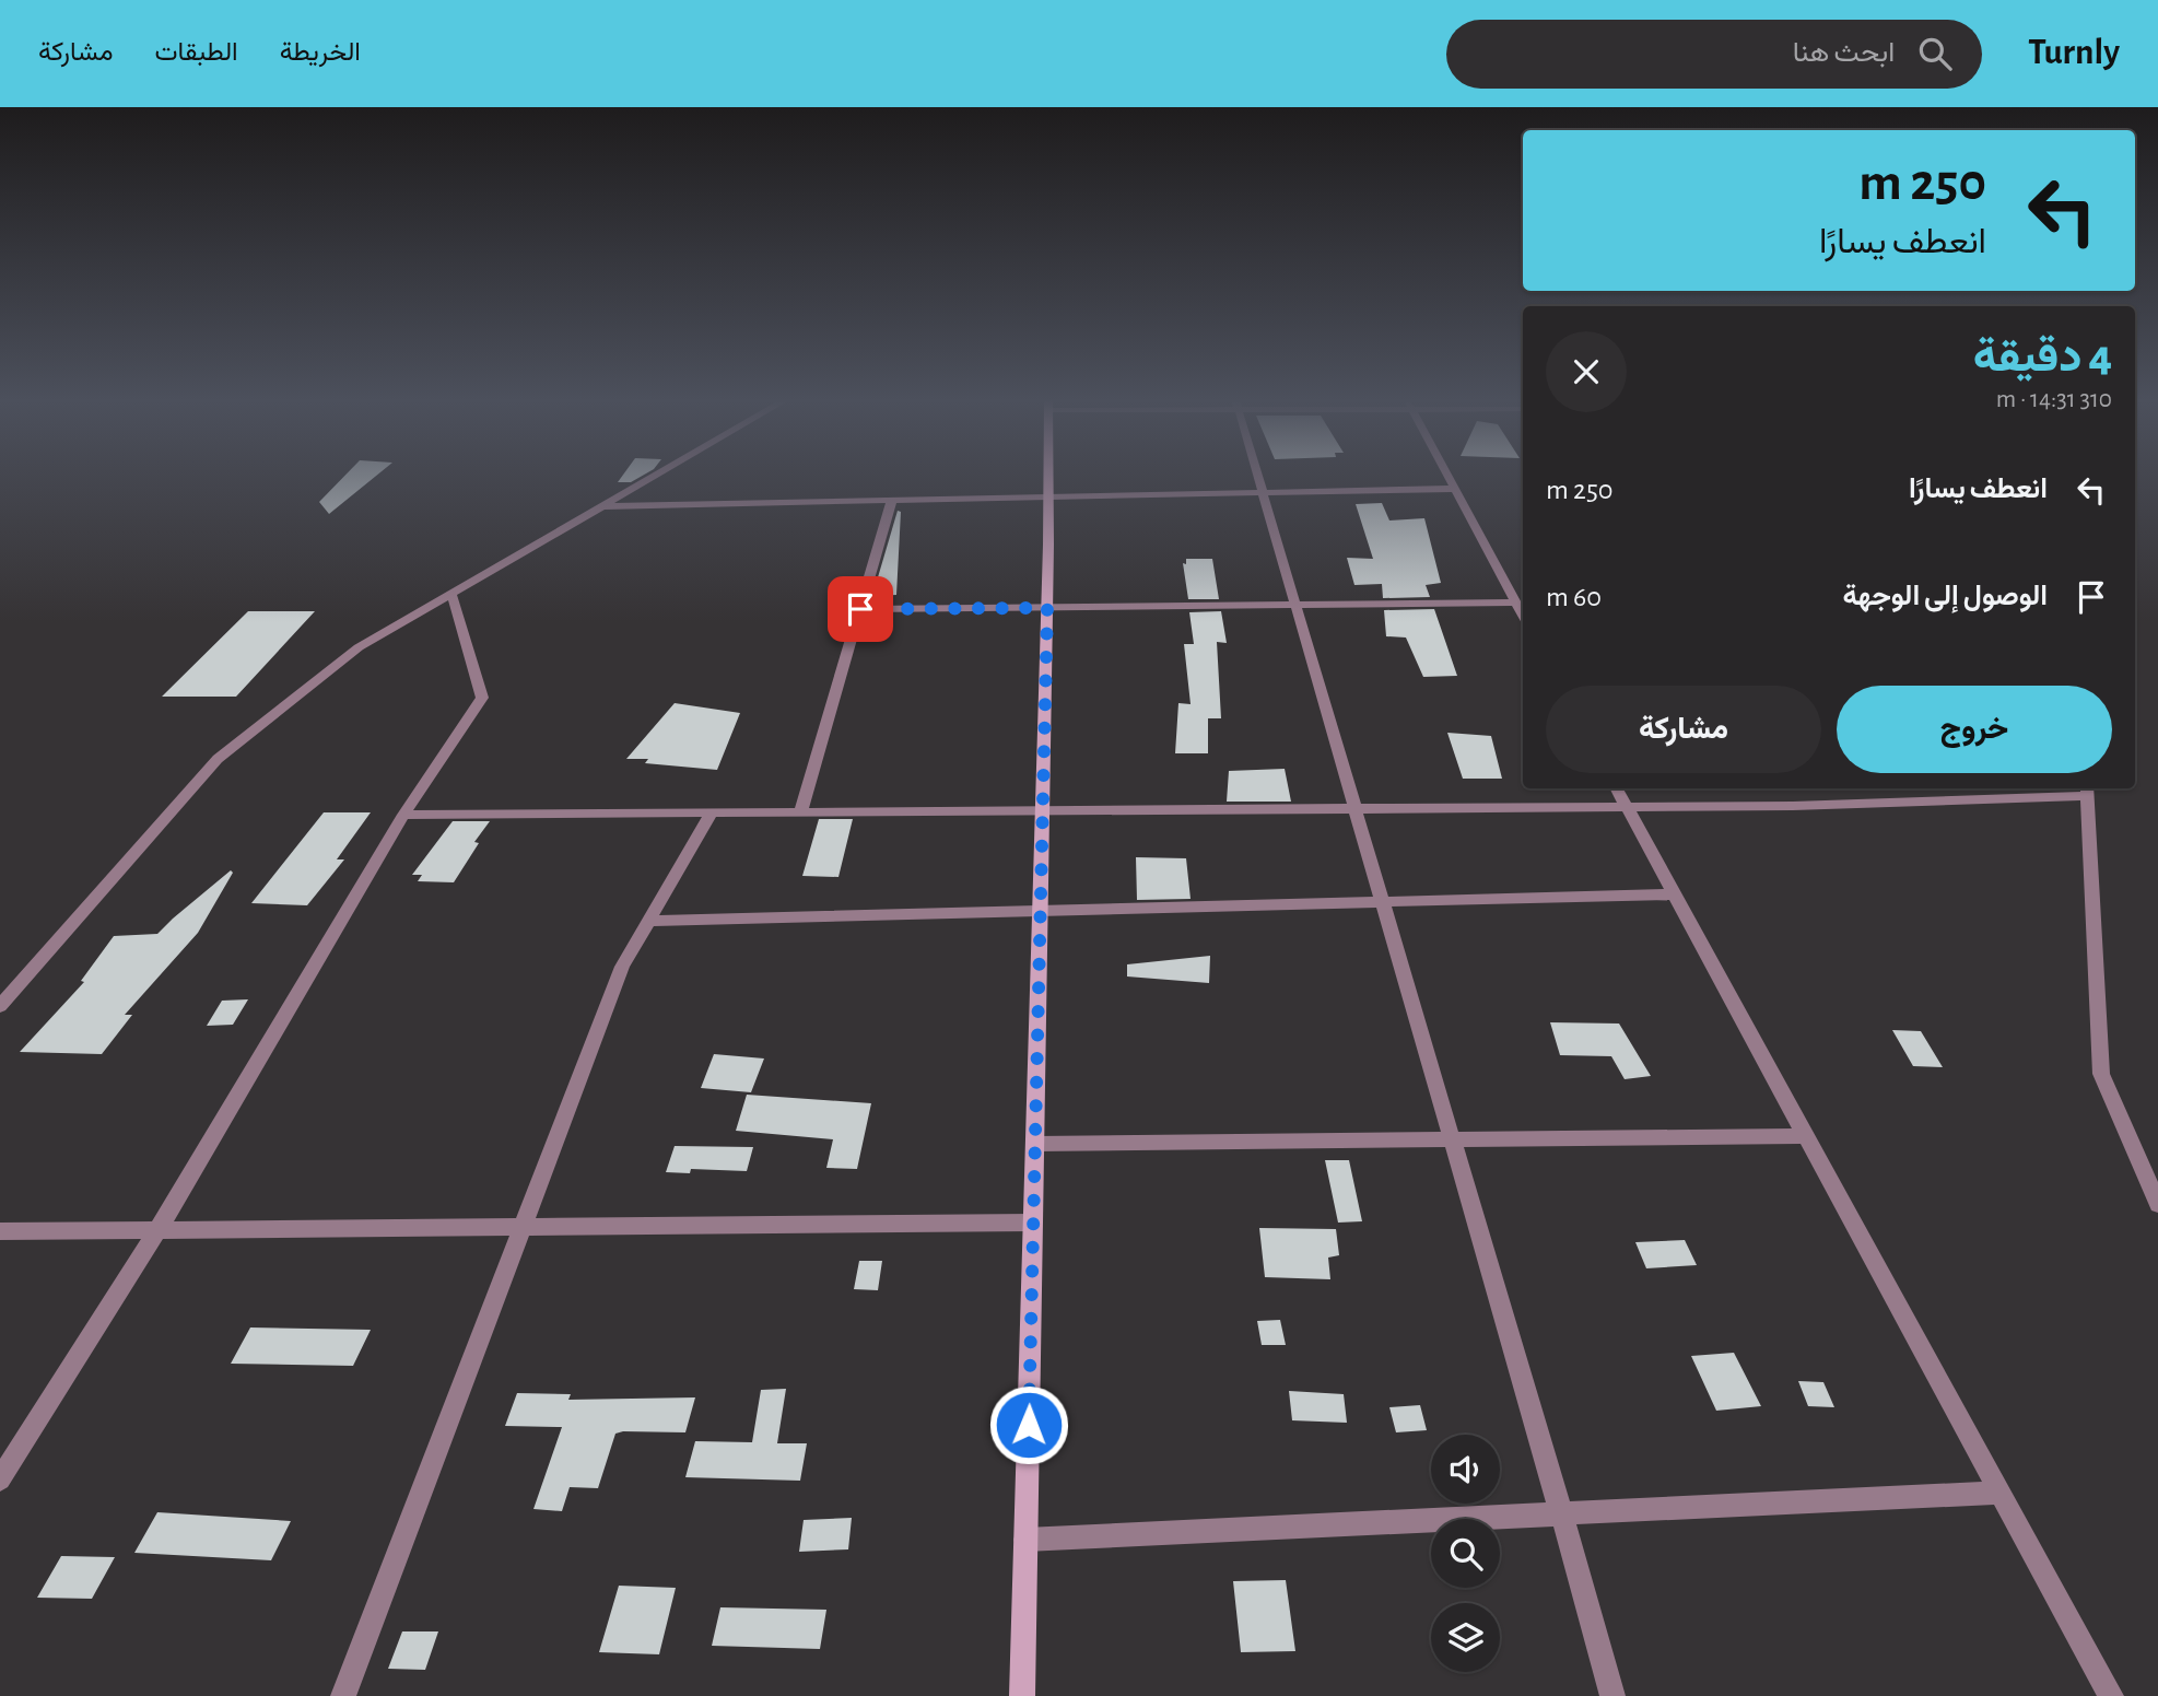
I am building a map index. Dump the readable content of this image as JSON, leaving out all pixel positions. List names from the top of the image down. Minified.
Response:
{"page":{"header":"Turnly","search":"ابحث هنا","nav":["الخريطة","الطبقات","مشاركة"],"turn":["250 m","انعطف يسارًا"],"heading":["4 دقيقة","310 m · 14:31"],"list":[{"name":"انعطف يسارًا","value":"250 m"},{"name":"الوصول إلى الوجهة","value":"60 m"}],"buttons":["خروج","مشاركة"]}}
